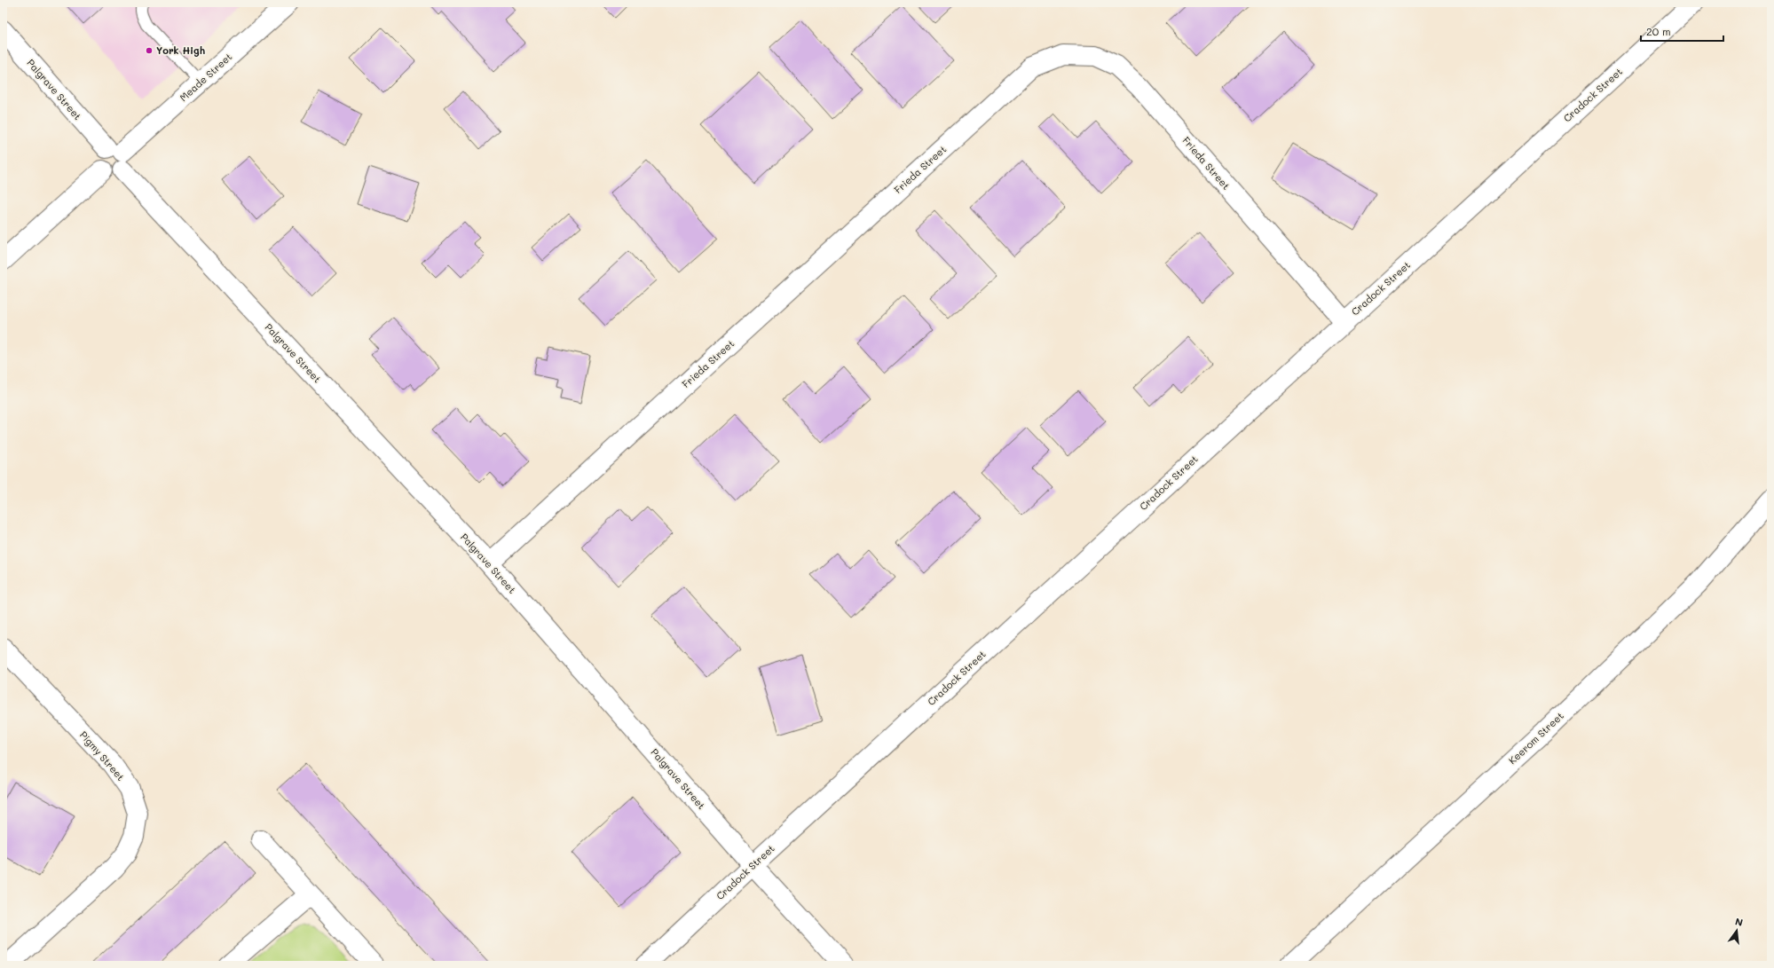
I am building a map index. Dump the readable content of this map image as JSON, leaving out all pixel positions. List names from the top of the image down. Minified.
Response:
{"streets":{"street":["Meade Street","Palgrave Street","Cradock Street","Frieda Street","Keerom Street","Pigmy Street"]},"crossings":[["Meade Street","Palgrave Street"],["Palgrave Street","Cradock Street"],["Palgrave Street","Frieda Street"],["Cradock Street","Frieda Street"]],"places":["York High"],"scale_bar":"20 m","north":"top"}
